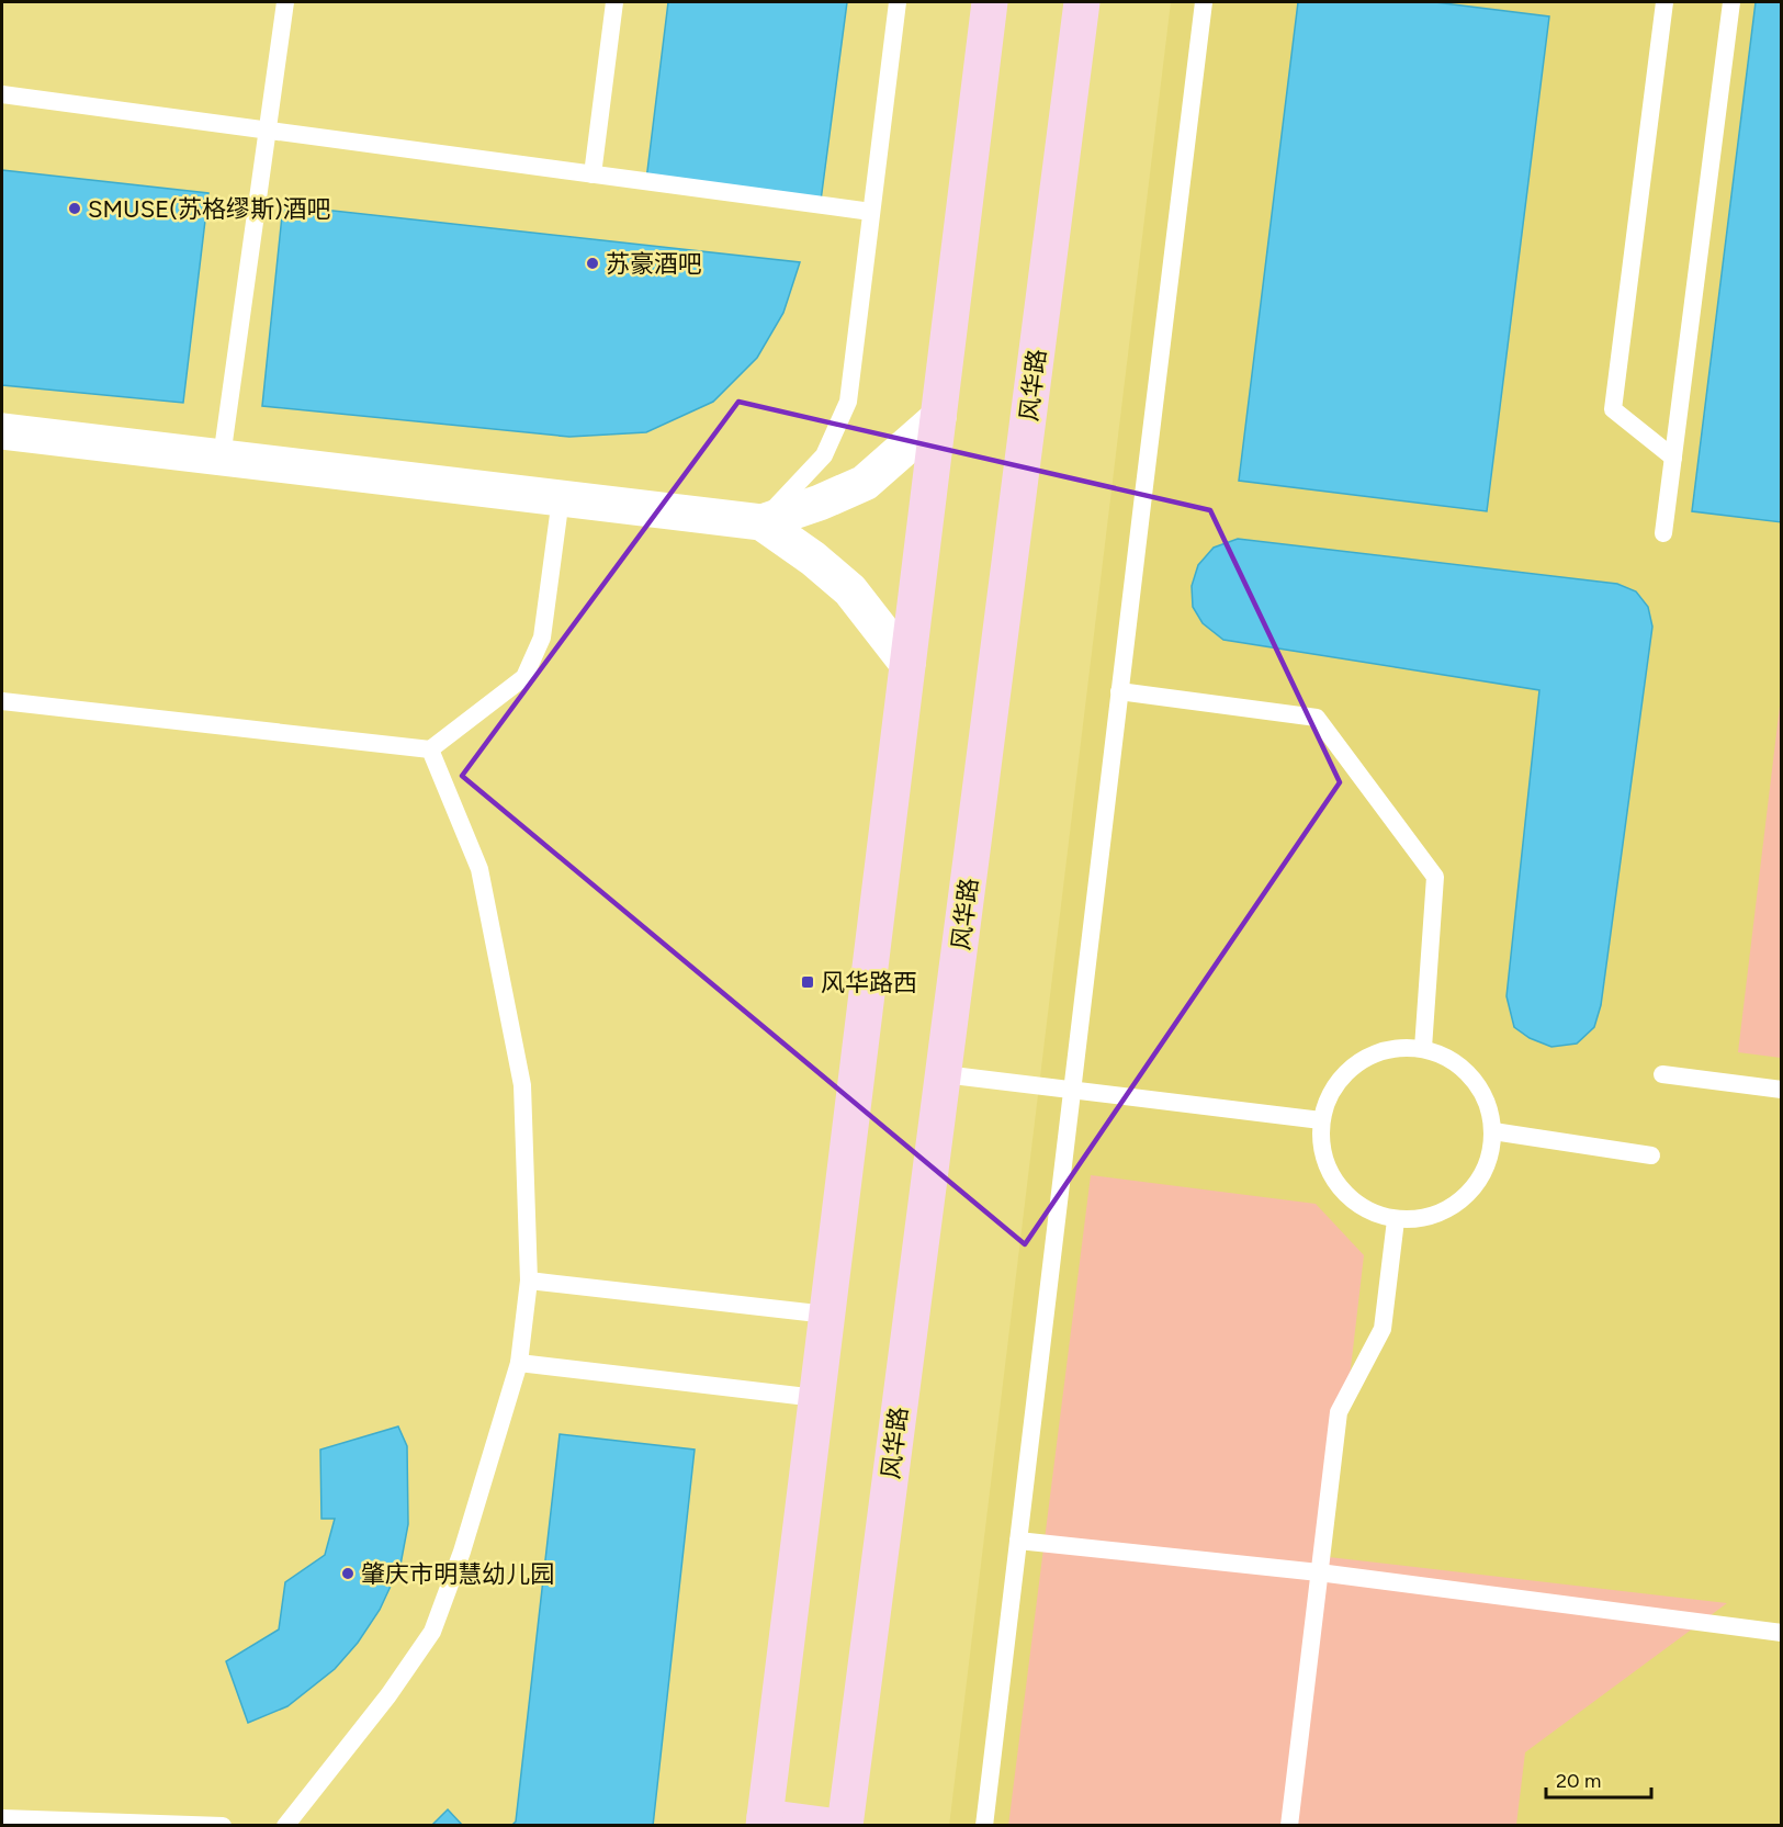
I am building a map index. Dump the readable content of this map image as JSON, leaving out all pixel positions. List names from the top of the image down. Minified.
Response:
{"streets":{"main road":["风华路"]},"places":{"other":["SMUSE(苏格缪斯)酒吧","苏豪酒吧","肇庆市明慧幼儿园"],"transit":["风华路西"]},"scale_bar":"20 m"}
